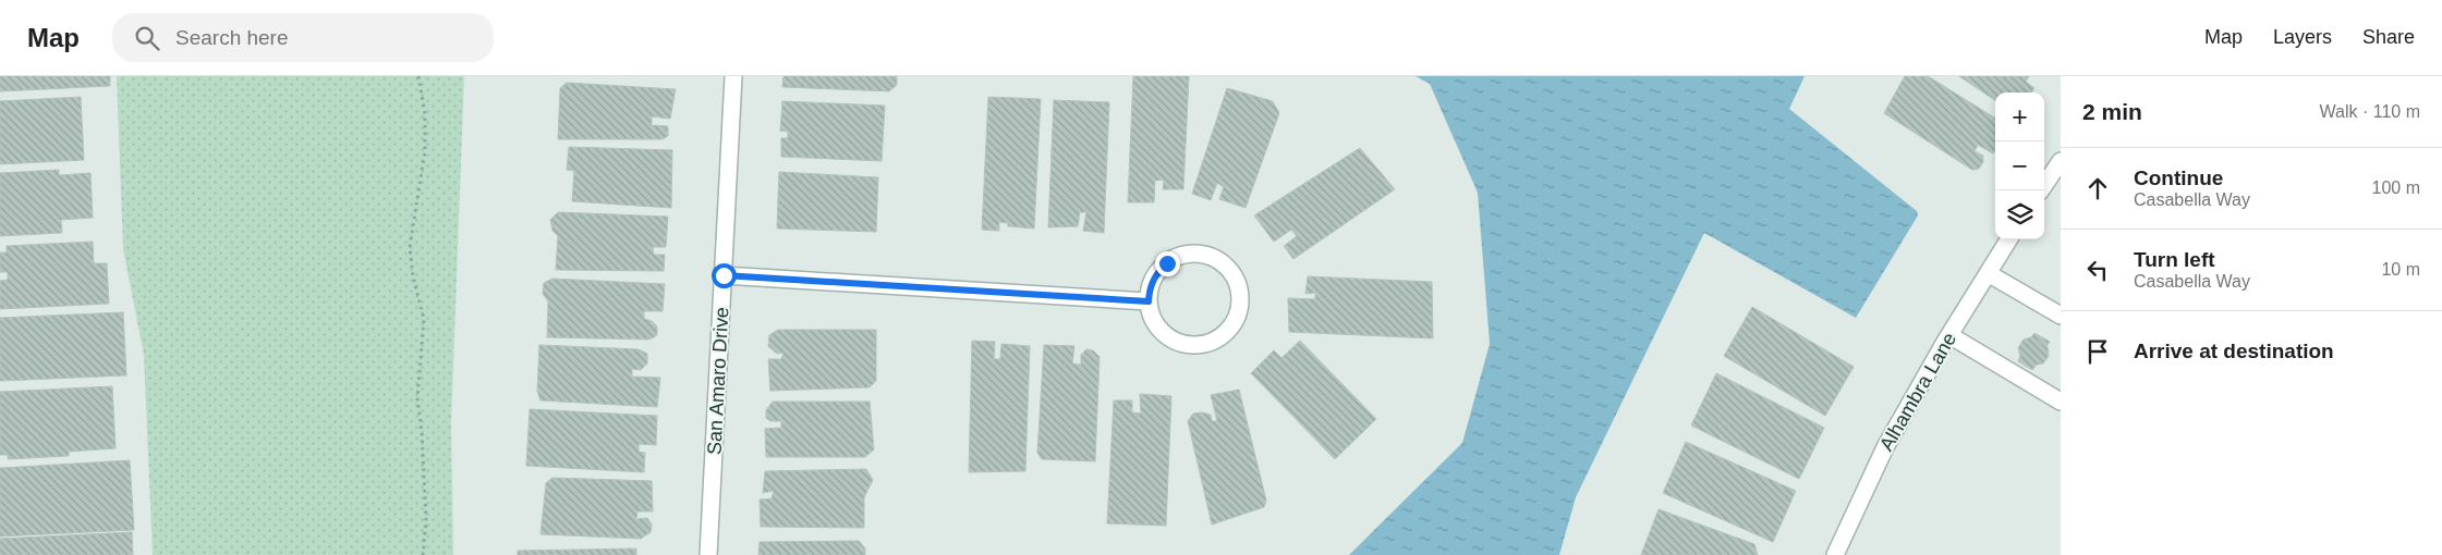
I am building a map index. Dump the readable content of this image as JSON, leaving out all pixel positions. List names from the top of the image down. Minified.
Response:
{"streets":{"street":["San Amaro Drive","Alhambra Lane"]},"page":{"header":"Map","search":"Search here","nav":["Map","Layers","Share"],"heading":["2 min","Walk · 110 m"],"map_buttons":["+","−"],"list":[["Continue","Casabella Way","100 m"],["Turn left","Casabella Way","10 m"],"Arrive at destination"]}}
